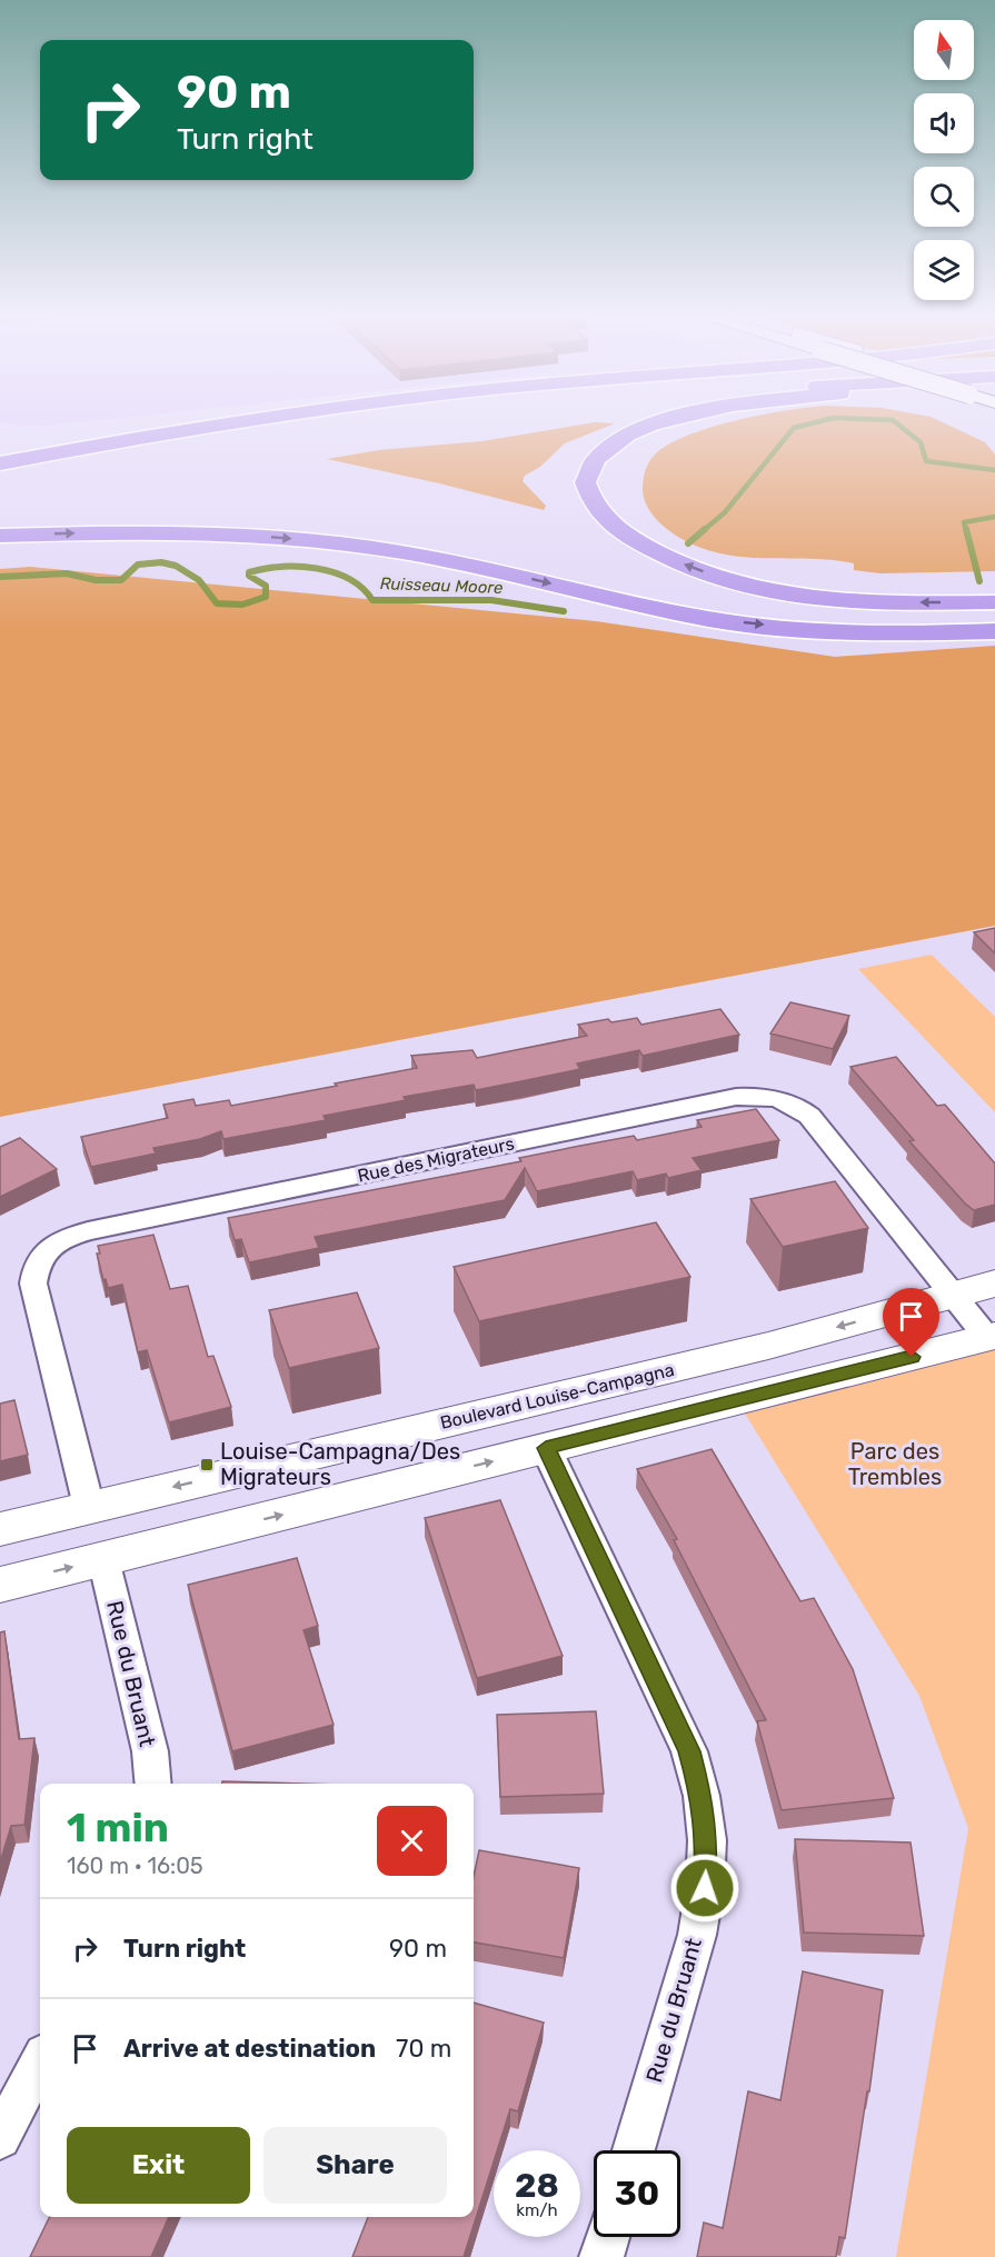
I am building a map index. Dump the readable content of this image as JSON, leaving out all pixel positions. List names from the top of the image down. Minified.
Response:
{"streets":{"street":["Rue des Migrateurs","Boulevard Louise-Campagna","Rue du Bruant"]},"crossings":[["Rue des Migrateurs","Boulevard Louise-Campagna"]],"water":["Ruisseau Moore"],"parks":["Parc des Trembles"],"places":{"transit":["Louise-Campagna/Des Migrateurs"]},"north":"top","page":{"turn":["90 m","Turn right"],"heading":["1 min","160 m · 16:05"],"list":[{"name":"Turn right","value":"90 m"},{"name":"Arrive at destination","value":"70 m"}],"buttons":["Exit","Share"],"speed":"28 km/h","limit":"30"}}
